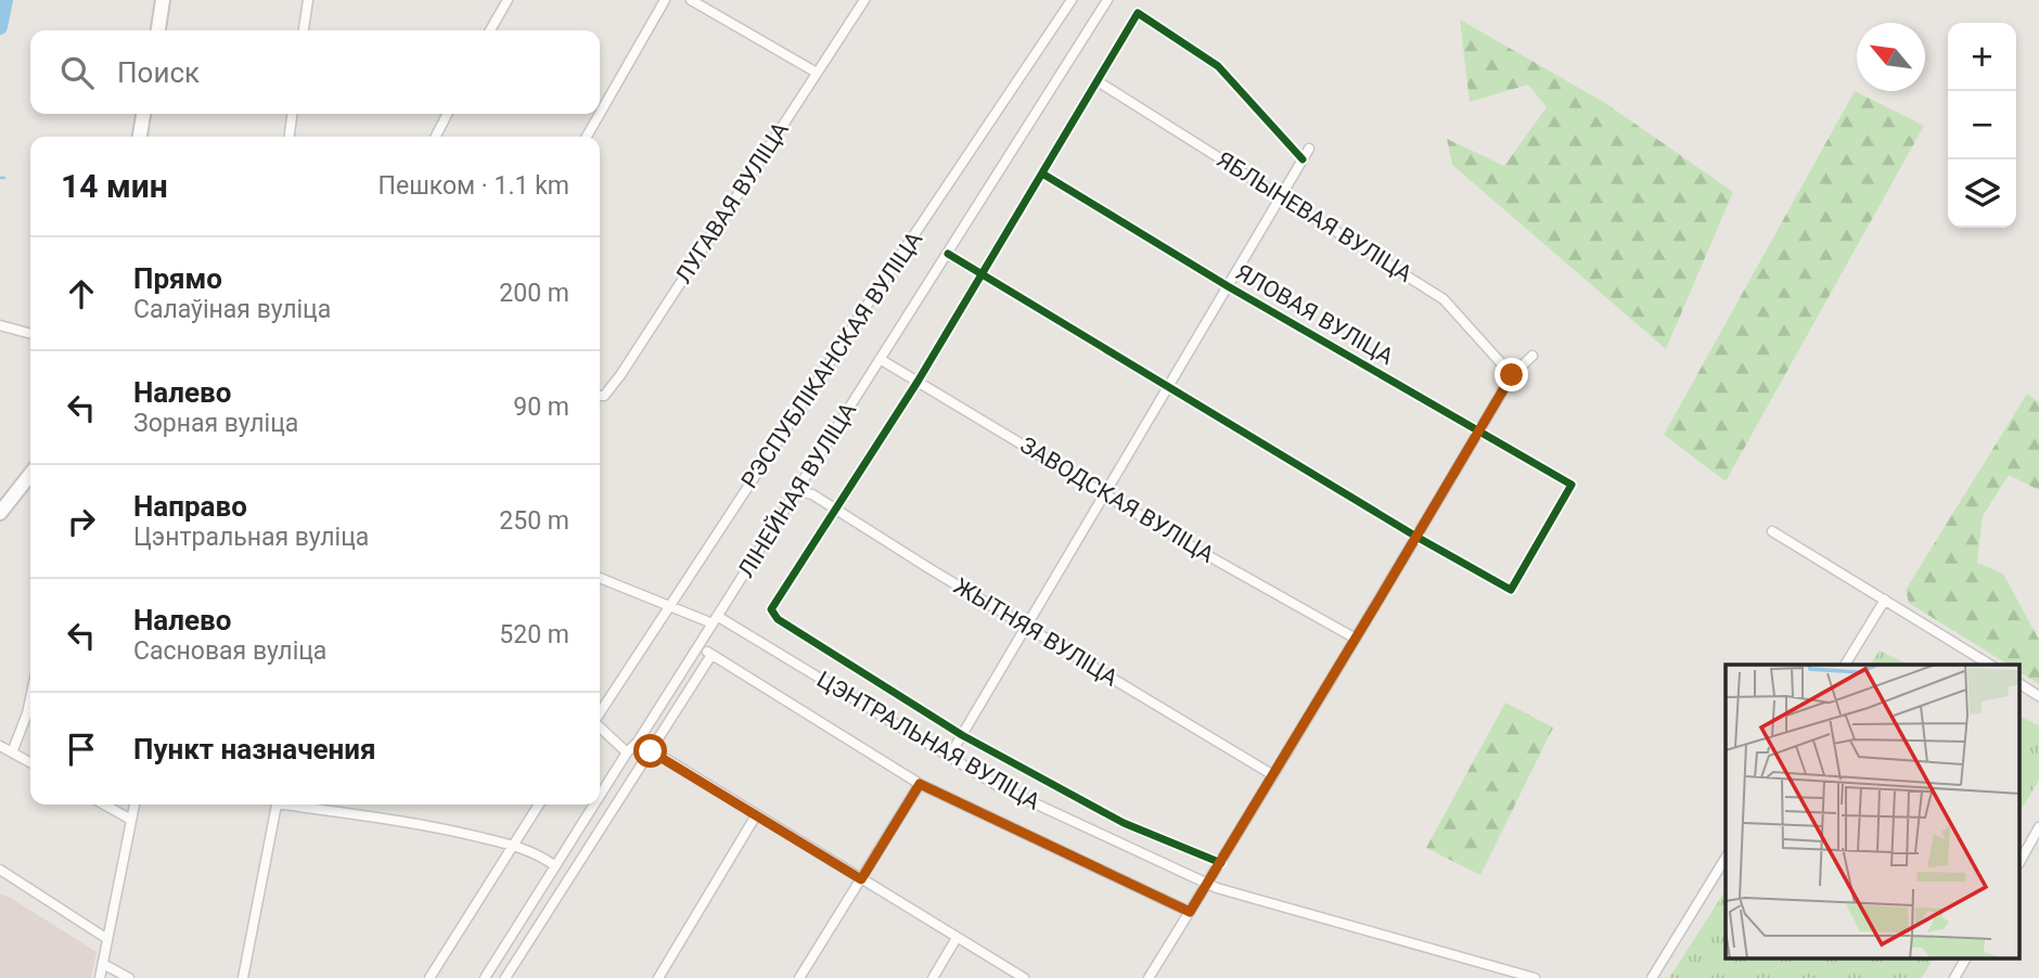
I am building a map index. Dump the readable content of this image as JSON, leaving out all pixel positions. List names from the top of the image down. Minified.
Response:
{"streets":{"street":["ЛУГАВАЯ ВУЛІЦА","ЯБЛЫНЕВАЯ ВУЛІЦА","ЯЛОВАЯ ВУЛІЦА","РЭСПУБЛІКАНСКАЯ ВУЛІЦА","ЛІНЕЙНАЯ ВУЛІЦА","ЗАВОДСКАЯ ВУЛІЦА","ЖЫТНЯЯ ВУЛІЦА","ЦЭНТРАЛЬНАЯ ВУЛІЦА"]},"crossings":[["РЭСПУБЛІКАНСКАЯ ВУЛІЦА","ЦЭНТРАЛЬНАЯ ВУЛІЦА"],["ЛІНЕЙНАЯ ВУЛІЦА","ЗАВОДСКАЯ ВУЛІЦА"],["ЛІНЕЙНАЯ ВУЛІЦА","ЖЫТНЯЯ ВУЛІЦА"],["ЛІНЕЙНАЯ ВУЛІЦА","ЦЭНТРАЛЬНАЯ ВУЛІЦА"]],"north":"top left","page":{"map_buttons":["+","−"],"search":"Поиск","heading":["14 мин","Пешком · 1.1 km"],"list":[["Прямо","Салаўіная вуліца","200 m"],["Налево","Зорная вуліца","90 m"],["Направо","Цэнтральная вуліца","250 m"],["Налево","Сасновая вуліца","520 m"],"Пункт назначения"]}}
